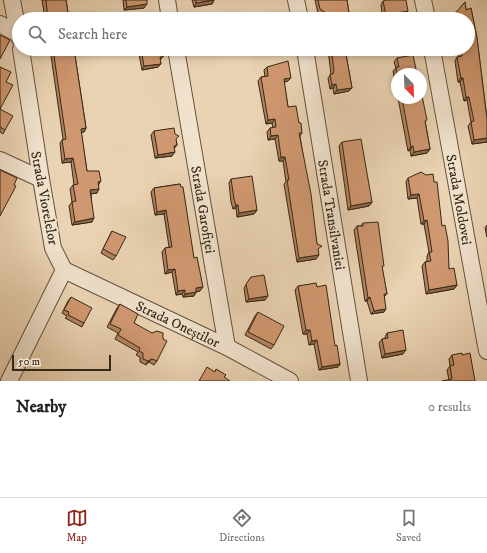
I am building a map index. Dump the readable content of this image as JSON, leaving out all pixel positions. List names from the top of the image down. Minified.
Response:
{"streets":{"street":["Strada Viorelelor","Strada Moldovei","Strada Garofiței","Strada Transilvaniei","Strada Oneștilor"]},"crossings":[["Strada Viorelelor","Strada Oneștilor"],["Strada Garofiței","Strada Oneștilor"]],"scale_bar":"50 m","north":"bottom right","page":{"search":"Search here","scale":"50 m","heading":["Nearby","0 results"],"nav":["Map","Directions","Saved"]}}
